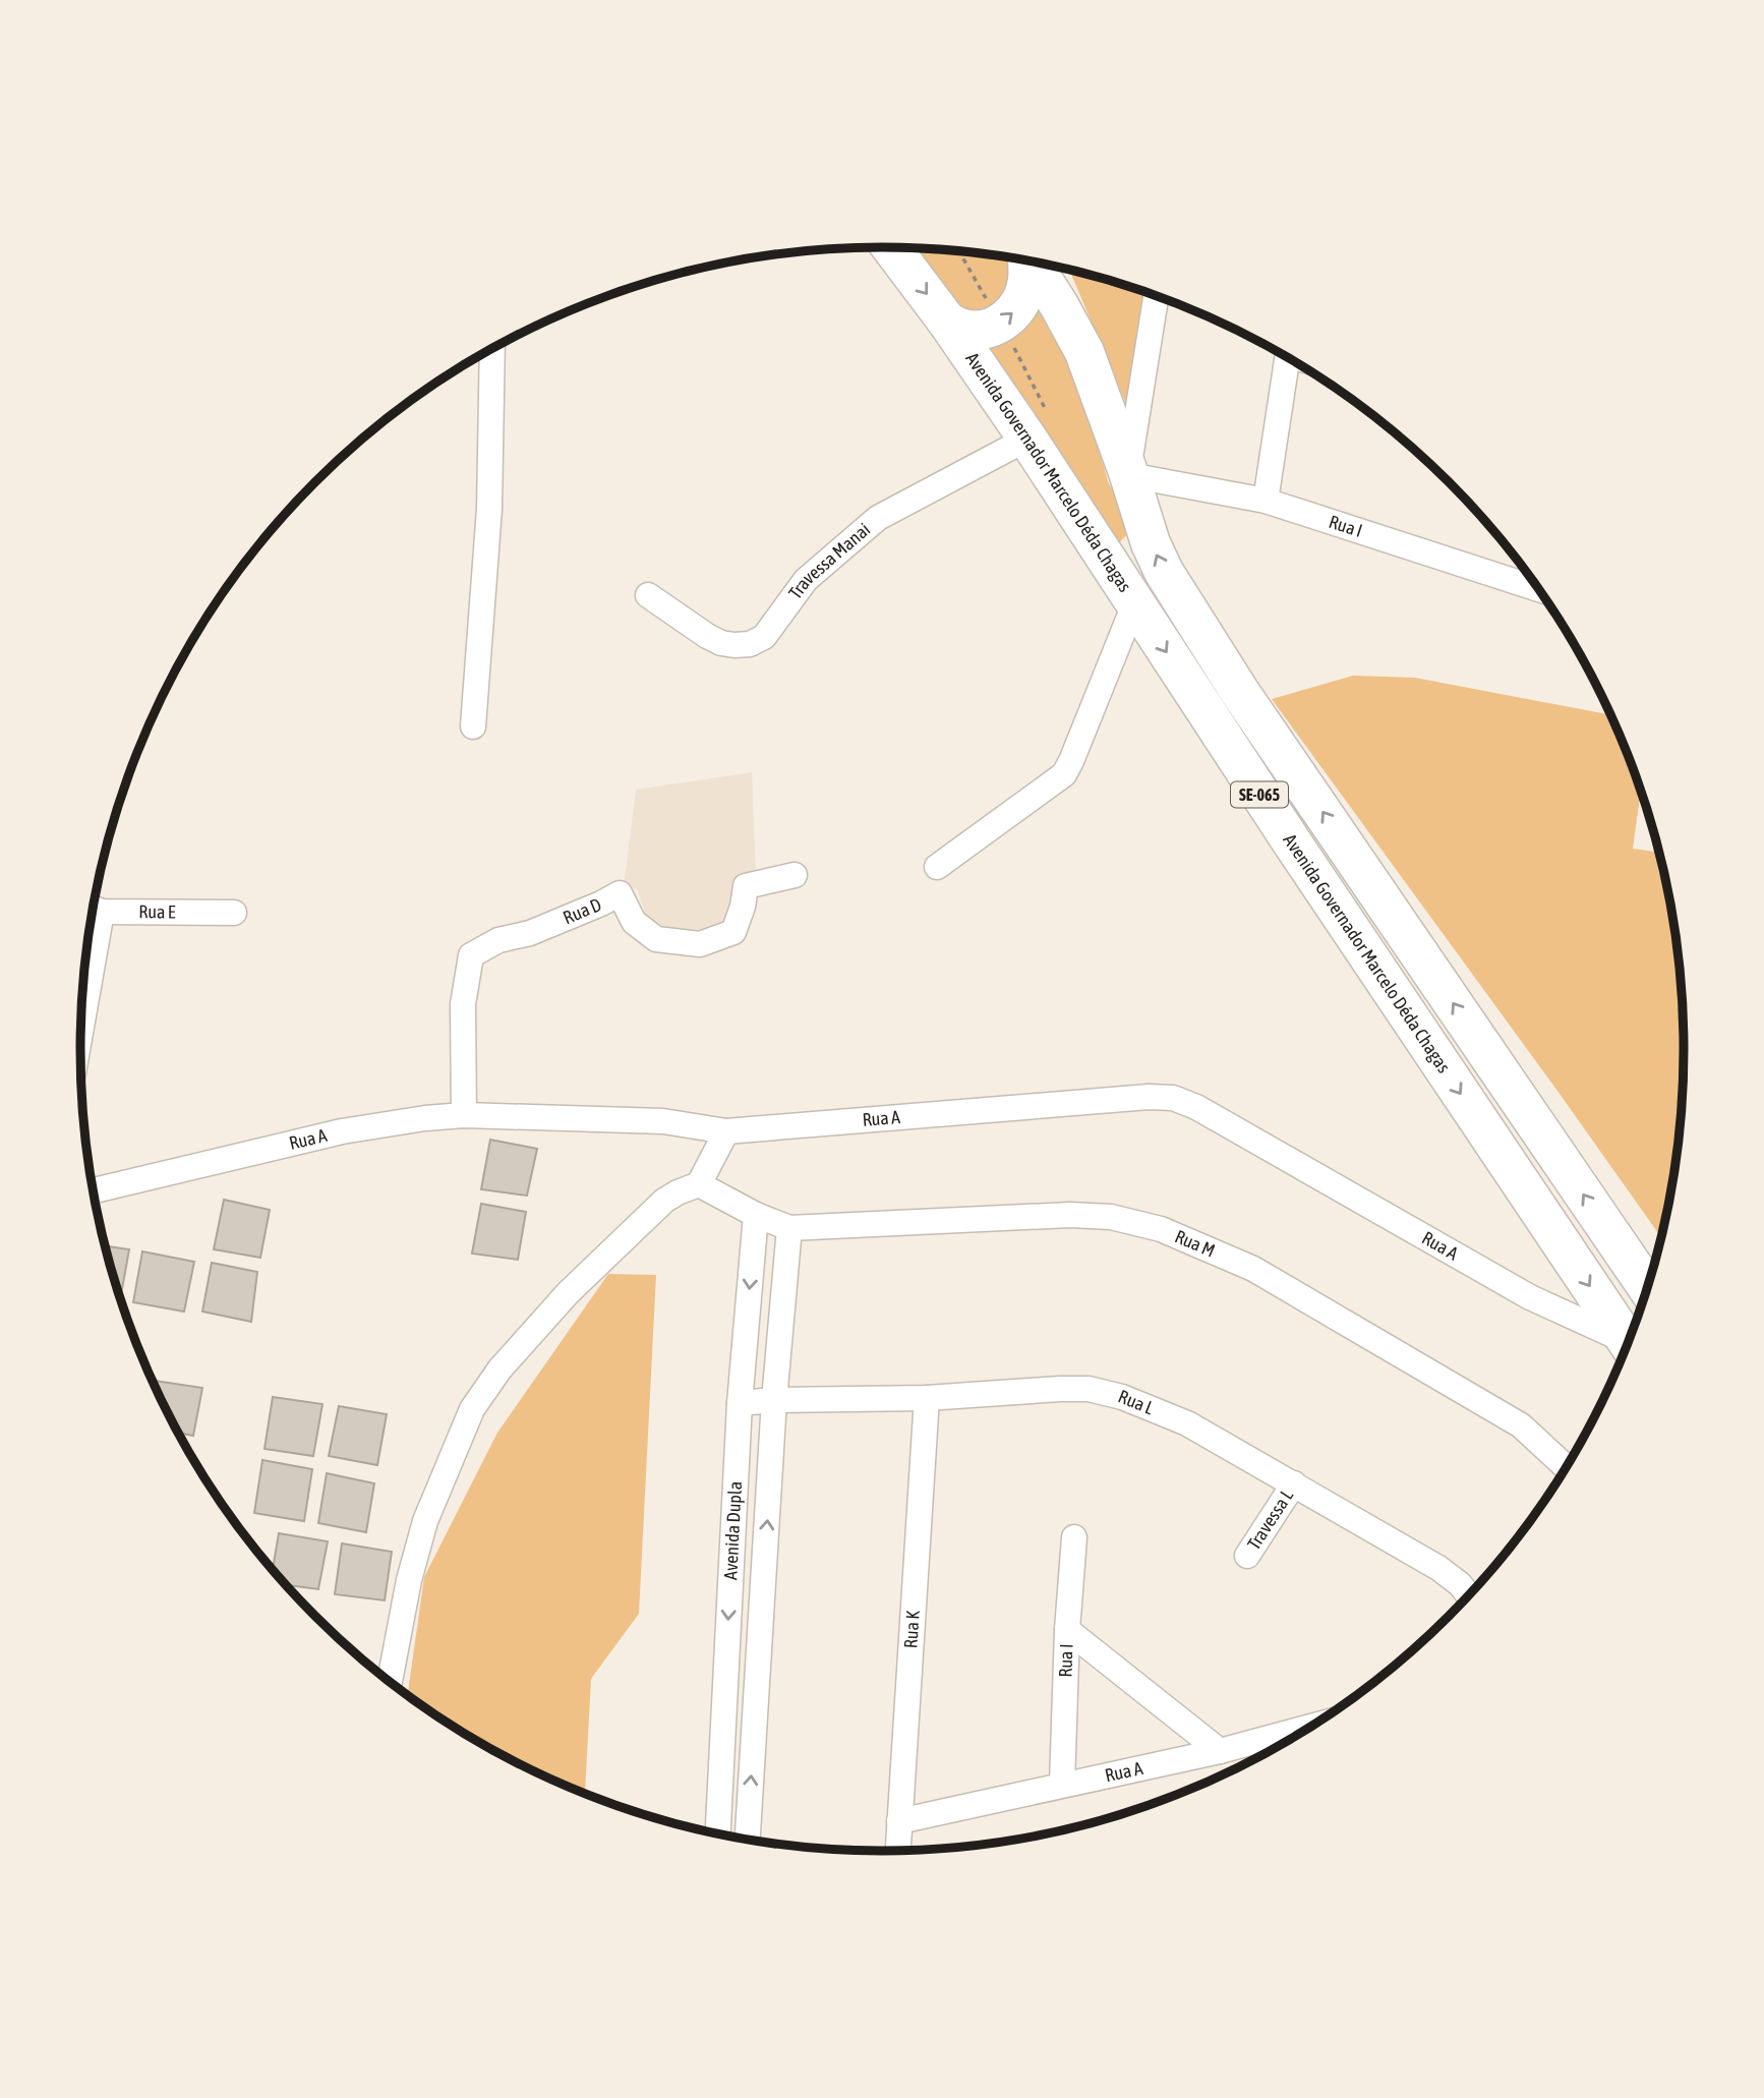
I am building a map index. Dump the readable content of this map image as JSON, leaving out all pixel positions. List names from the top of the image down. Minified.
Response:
{"streets":{"main road":["Avenida Governador Marcelo Déda Chagas","SE-065"],"street":["Rua I","Travessa Manai","Rua D","Rua E","Rua A","Rua M","Rua L","Travessa L","Avenida Dupla","Rua K"]},"crossings":[["Avenida Governador Marcelo Déda Chagas","Travessa Manai"],["Rua I","SE-065"],["Rua I","Rua A"],["Rua D","Rua A"],["Rua A","Rua K"],["Rua M","Avenida Dupla"],["Rua L","Travessa L"],["Rua L","Avenida Dupla"],["Rua L","Rua K"]]}
